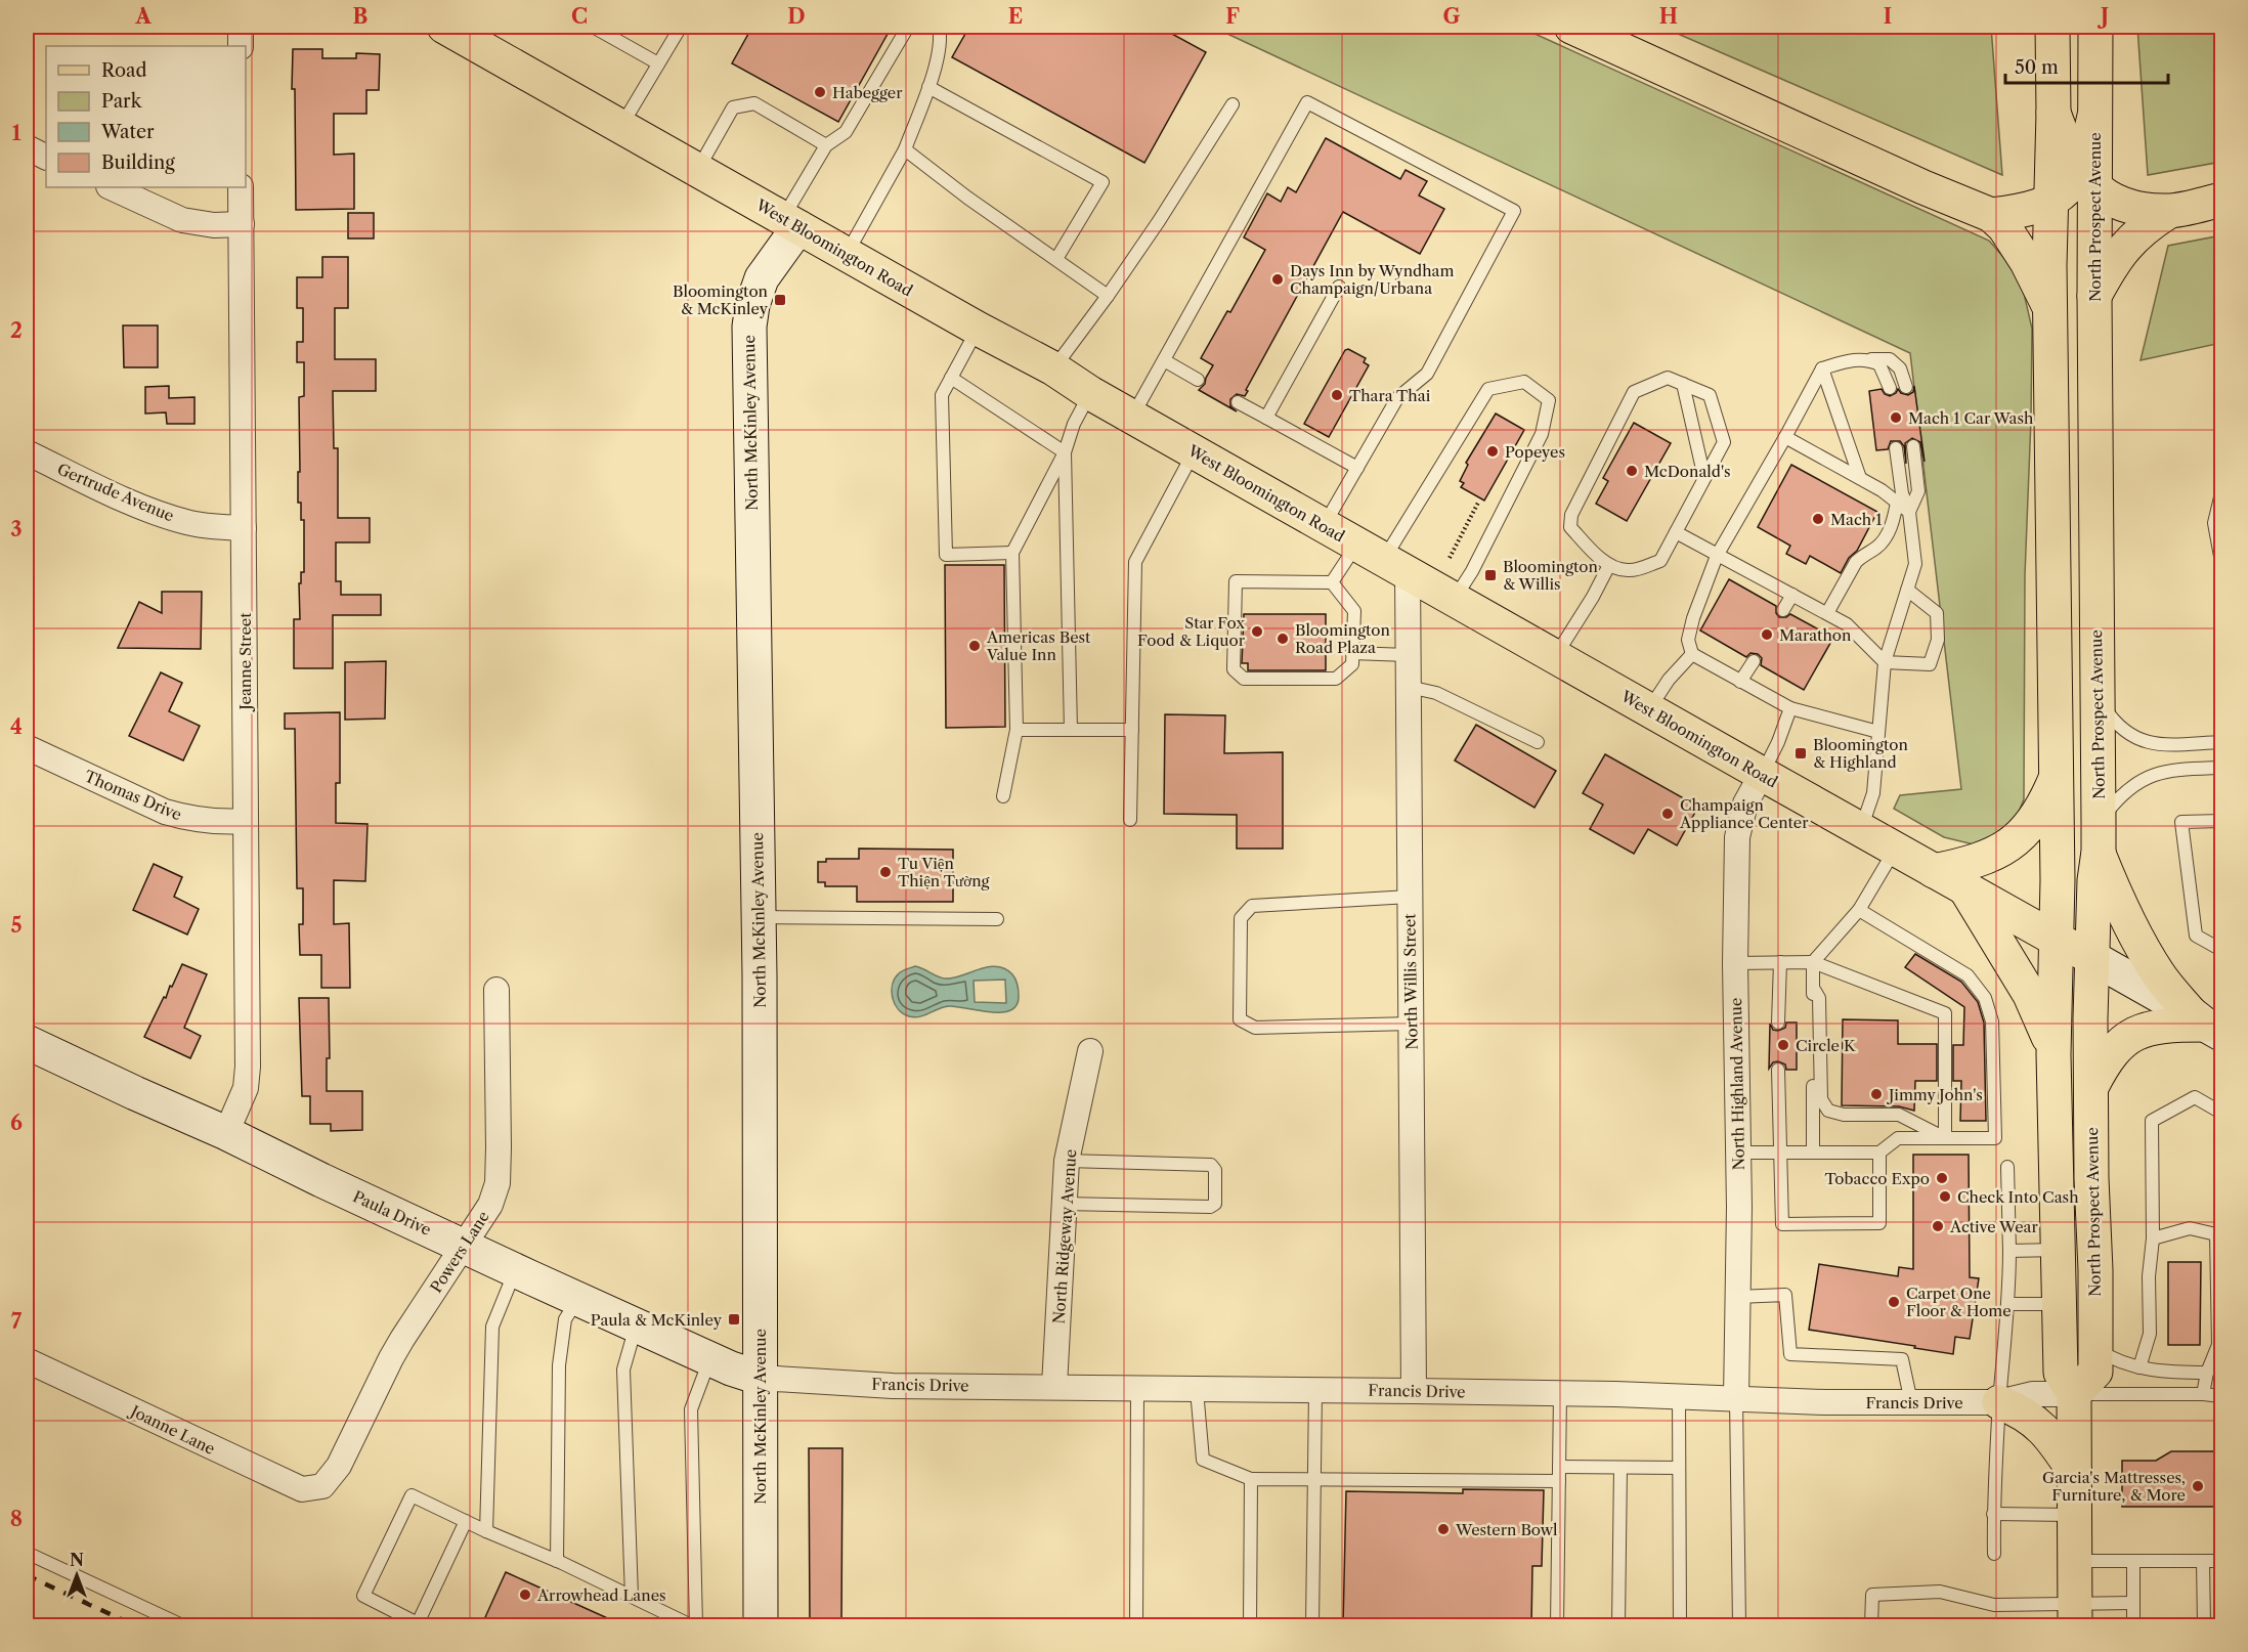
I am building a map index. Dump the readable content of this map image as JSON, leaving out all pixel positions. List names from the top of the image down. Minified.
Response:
{"streets":{"main road":["North Prospect Avenue","West Bloomington Road"],"street":["North McKinley Avenue","Gertrude Avenue","Jeanne Street","Thomas Drive","North Willis Street","North Highland Avenue","Paula Drive","North Ridgeway Avenue","Powers Lane","Francis Drive","Joanne Lane"]},"crossings":[["North Prospect Avenue","West Bloomington Road"],["North Prospect Avenue","Francis Drive"],["West Bloomington Road","North McKinley Avenue"],["West Bloomington Road","North Willis Street"],["West Bloomington Road","North Highland Avenue"],["North McKinley Avenue","Paula Drive"],["North McKinley Avenue","Francis Drive"],["Gertrude Avenue","Jeanne Street"],["Jeanne Street","Thomas Drive"],["Jeanne Street","Paula Drive"],["North Willis Street","Francis Drive"],["North Highland Avenue","Francis Drive"],["Paula Drive","Powers Lane"],["Paula Drive","Francis Drive"],["North Ridgeway Avenue","Francis Drive"],["Powers Lane","Joanne Lane"]],"places":{"other":["Habegger","Days Inn by Wyndham Champaign/Urbana","Thara Thai","Mach 1 Car Wash","Popeyes","McDonald's","Mach 1","Star Fox Food & Liquor","Marathon","Bloomington Road Plaza","Americas Best Value Inn","Champaign Appliance Center","Tu Viện Thiện Tường","Circle K","Jimmy John's","Tobacco Expo","Check Into Cash","Active Wear","Carpet One Floor & Home","Garcia's Mattresses, Furniture, & More","Western Bowl","Arrowhead Lanes"],"transit":["Bloomington & McKinley","Bloomington & Willis","Bloomington & Highland","Paula & McKinley"]},"legend":["Road","Park","Water","Building"],"scale_bar":"50 m","north":"top","grid":{"columns":["A","B","C","D","E","F","G","H","I","J"],"rows":["1","2","3","4","5","6","7","8"]}}
